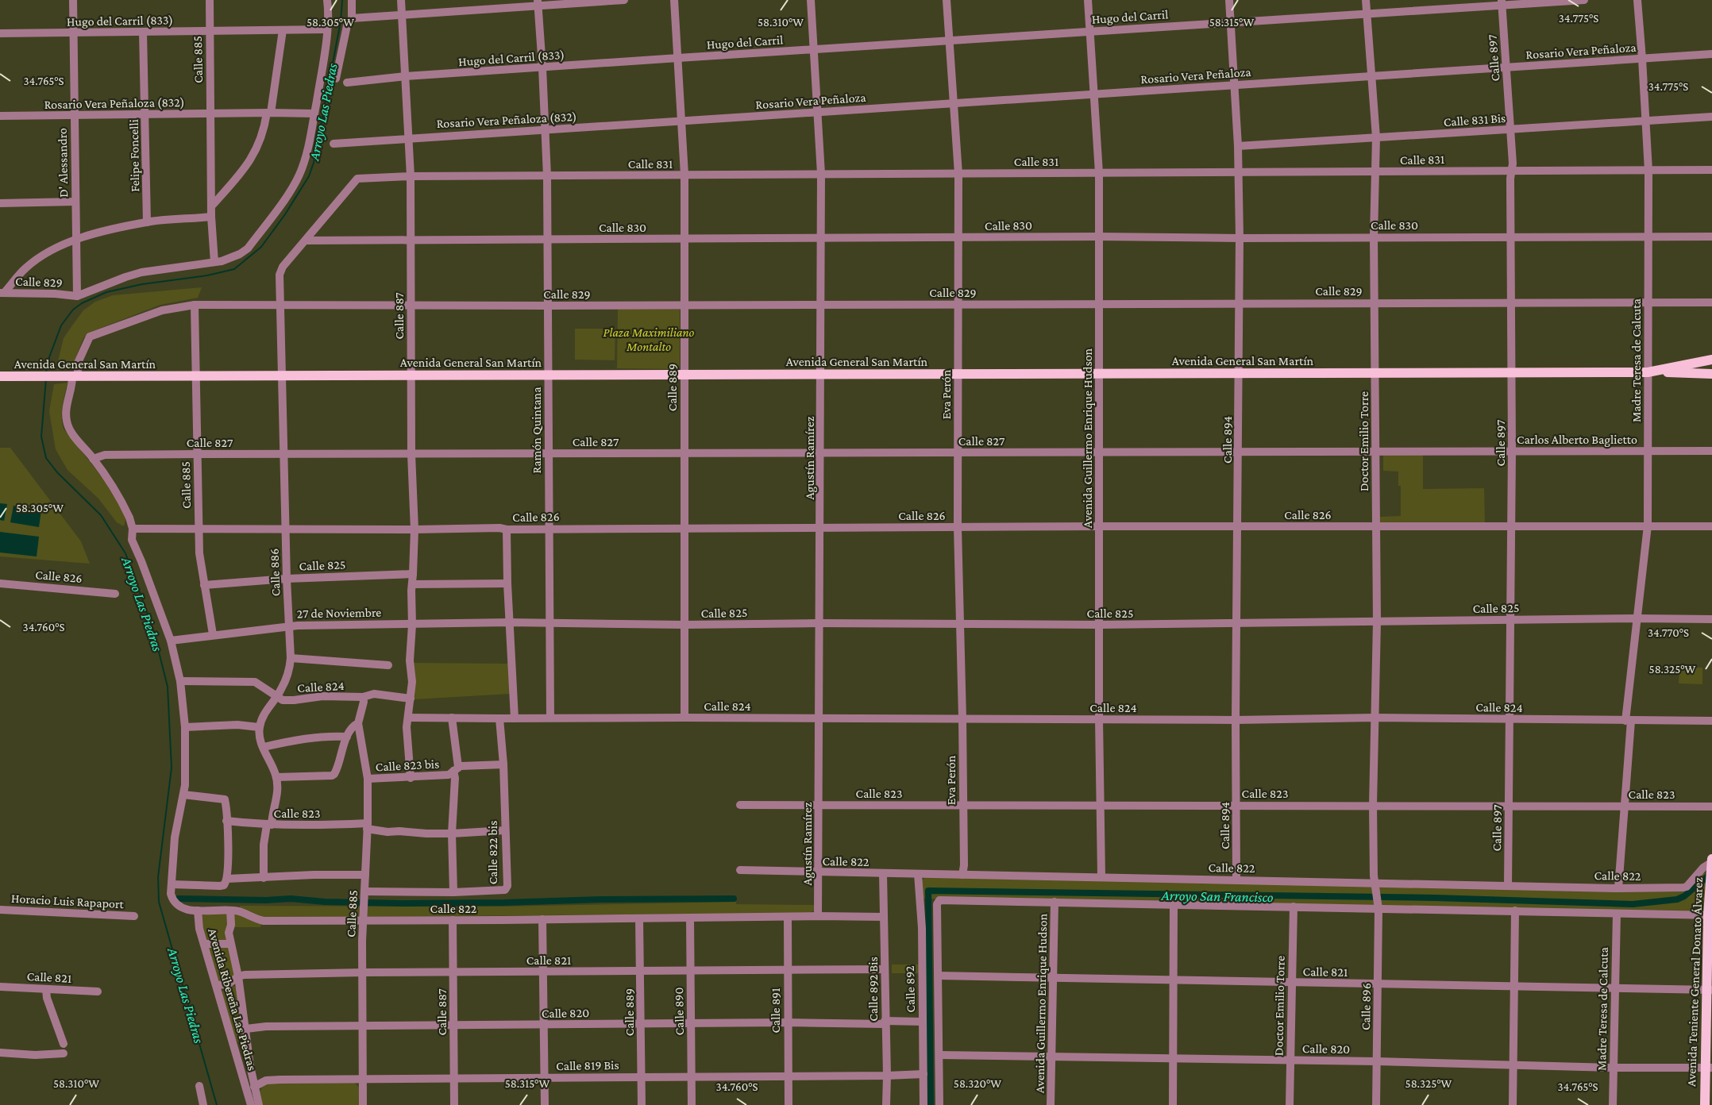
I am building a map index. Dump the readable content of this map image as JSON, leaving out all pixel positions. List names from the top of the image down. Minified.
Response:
{"streets":{"main road":["Avenida General San Martín","Avenida Teniente General Donato Álvarez"],"street":["Hugo del Carril","Hugo del Carril (833)","Rosario Vera Peñaloza","Calle 897","Calle 885","Rosario Vera Peñaloza (832)","Calle 831 Bis","Felipe Foncelli","Calle 831","D' Alessandro","Calle 830","Calle 829","Calle 887","Madre Teresa de Calcuta","Calle 889","Eva Perón","Ramón Quintana","Avenida Guillermo Enrique Hudson","Carlos Alberto Baglietto","Calle 894","Calle 827","Doctor Emilio Torre","Agustín Ramírez","Calle 826","Calle 825","Calle 886","27 de Noviembre","Calle 824","Calle 823 bis","Calle 823","Calle 822 bis","Calle 822","Horacio Luis Rapaport","Calle 821","Calle 892 Bis","Calle 892","Avenida Ribereña Las Piedras","Calle 896","Calle 891","Calle 890","Calle 820","Calle 819 Bis"]},"crossings":[["Hugo del Carril","Hugo del Carril (833)"],["Hugo del Carril","Calle 897"],["Hugo del Carril","Calle 889"],["Hugo del Carril","Eva Perón"],["Hugo del Carril","Avenida Guillermo Enrique Hudson"],["Hugo del Carril","Calle 894"],["Hugo del Carril","Doctor Emilio Torre"],["Hugo del Carril","Agustín Ramírez"],["Hugo del Carril (833)","Calle 885"],["Hugo del Carril (833)","Felipe Foncelli"],["Hugo del Carril (833)","D' Alessandro"],["Hugo del Carril (833)","Calle 887"],["Hugo del Carril (833)","Calle 889"],["Hugo del Carril (833)","Ramón Quintana"],["Rosario Vera Peñaloza","Calle 897"],["Rosario Vera Peñaloza","Rosario Vera Peñaloza (832)"],["Rosario Vera Peñaloza","Madre Teresa de Calcuta"],["Rosario Vera Peñaloza","Calle 889"],["Rosario Vera Peñaloza","Eva Perón"],["Rosario Vera Peñaloza","Avenida Guillermo Enrique Hudson"],["Rosario Vera Peñaloza","Calle 894"],["Rosario Vera Peñaloza","Doctor Emilio Torre"],["Rosario Vera Peñaloza","Agustín Ramírez"],["Calle 897","Calle 831 Bis"],["Calle 897","Calle 831"],["Calle 897","Calle 830"],["Calle 897","Calle 829"],["Calle 897","Avenida General San Martín"],["Calle 897","Carlos Alberto Baglietto"],["Calle 897","Calle 826"],["Calle 897","Calle 825"],["Calle 897","Calle 824"],["Calle 897","Calle 823"],["Calle 897","Calle 822"],["Calle 885","Rosario Vera Peñaloza (832)"],["Calle 885","Calle 829"],["Calle 885","Avenida General San Martín"],["Calle 885","Calle 827"],["Calle 885","Calle 826"],["Calle 885","Calle 825"],["Calle 885","27 de Noviembre"],["Calle 885","Calle 823 bis"],["Calle 885","Calle 823"],["Calle 885","Calle 822 bis"],["Calle 885","Calle 822"],["Calle 885","Calle 821"],["Calle 885","Calle 820"],["Calle 885","Calle 819 Bis"],["Rosario Vera Peñaloza (832)","Felipe Foncelli"],["Rosario Vera Peñaloza (832)","D' Alessandro"],["Rosario Vera Peñaloza (832)","Calle 887"],["Rosario Vera Peñaloza (832)","Calle 889"],["Rosario Vera Peñaloza (832)","Ramón Quintana"],["Calle 831 Bis","Madre Teresa de Calcuta"],["Calle 831 Bis","Calle 894"],["Calle 831 Bis","Doctor Emilio Torre"],["Calle 831","Calle 830"],["Calle 831","Calle 887"],["Calle 831","Madre Teresa de Calcuta"],["Calle 831","Calle 889"],["Calle 831","Eva Perón"],["Calle 831","Ramón Quintana"],["Calle 831","Avenida Guillermo Enrique Hudson"],["Calle 831","Calle 894"],["Calle 831","Doctor Emilio Torre"],["Calle 831","Agustín Ramírez"],["D' Alessandro","Calle 829"],["Calle 830","Calle 887"],["Calle 830","Madre Teresa de Calcuta"],["Calle 830","Calle 889"],["Calle 830","Eva Perón"],["Calle 830","Ramón Quintana"],["Calle 830","Avenida Guillermo Enrique Hudson"],["Calle 830","Calle 894"],["Calle 830","Doctor Emilio Torre"],["Calle 830","Agustín Ramírez"],["Calle 829","Calle 887"],["Calle 829","Madre Teresa de Calcuta"],["Calle 829","Calle 889"],["Calle 829","Eva Perón"],["Calle 829","Ramón Quintana"],["Calle 829","Avenida Guillermo Enrique Hudson"],["Calle 829","Calle 894"],["Calle 829","Doctor Emilio Torre"],["Calle 829","Agustín Ramírez"],["Calle 829","Calle 886"],["Calle 887","Avenida General San Martín"],["Calle 887","Calle 827"],["Calle 887","Calle 826"],["Calle 887","Calle 825"],["Calle 887","27 de Noviembre"],["Calle 887","Calle 824"],["Calle 887","Calle 823 bis"],["Calle 887","Calle 822"],["Calle 887","Calle 821"],["Calle 887","Calle 820"],["Calle 887","Calle 819 Bis"],["Avenida General San Martín","Madre Teresa de Calcuta"],["Avenida General San Martín","Calle 889"],["Avenida General San Martín","Eva Perón"],["Avenida General San Martín","Ramón Quintana"],["Avenida General San Martín","Avenida Guillermo Enrique Hudson"],["Avenida General San Martín","Calle 894"],["Avenida General San Martín","Doctor Emilio Torre"],["Avenida General San Martín","Agustín Ramírez"],["Avenida General San Martín","Calle 886"],["Madre Teresa de Calcuta","Carlos Alberto Baglietto"],["Madre Teresa de Calcuta","Calle 826"],["Madre Teresa de Calcuta","Calle 825"],["Madre Teresa de Calcuta","Calle 824"],["Madre Teresa de Calcuta","Calle 823"],["Madre Teresa de Calcuta","Calle 822"],["Madre Teresa de Calcuta","Calle 821"],["Madre Teresa de Calcuta","Calle 820"],["Calle 889","Calle 827"],["Calle 889","Calle 826"],["Calle 889","Calle 825"],["Calle 889","Calle 824"],["Calle 889","Calle 822"],["Calle 889","Calle 821"],["Calle 889","Calle 820"],["Calle 889","Calle 819 Bis"],["Eva Perón","Calle 827"],["Eva Perón","Calle 826"],["Eva Perón","Calle 825"],["Eva Perón","Calle 824"],["Eva Perón","Calle 823"],["Eva Perón","Calle 822"],["Ramón Quintana","Calle 827"],["Ramón Quintana","Calle 826"],["Ramón Quintana","Calle 825"],["Ramón Quintana","Calle 824"],["Avenida Guillermo Enrique Hudson","Carlos Alberto Baglietto"],["Avenida Guillermo Enrique Hudson","Calle 827"],["Avenida Guillermo Enrique Hudson","Calle 826"],["Avenida Guillermo Enrique Hudson","Calle 825"],["Avenida Guillermo Enrique Hudson","Calle 824"],["Avenida Guillermo Enrique Hudson","Calle 823"],["Avenida Guillermo Enrique Hudson","Calle 822"],["Avenida Guillermo Enrique Hudson","Calle 821"],["Avenida Guillermo Enrique Hudson","Calle 820"],["Carlos Alberto Baglietto","Calle 894"],["Carlos Alberto Baglietto","Calle 827"],["Carlos Alberto Baglietto","Doctor Emilio Torre"],["Calle 894","Calle 826"],["Calle 894","Calle 825"],["Calle 894","Calle 824"],["Calle 894","Calle 823"],["Calle 894","Calle 822"],["Calle 827","Agustín Ramírez"],["Calle 827","Calle 886"],["Doctor Emilio Torre","Calle 826"],["Doctor Emilio Torre","Calle 825"],["Doctor Emilio Torre","Calle 824"],["Doctor Emilio Torre","Calle 823"],["Doctor Emilio Torre","Calle 822"],["Doctor Emilio Torre","Calle 821"],["Doctor Emilio Torre","Calle 896"],["Doctor Emilio Torre","Calle 820"],["Agustín Ramírez","Calle 826"],["Agustín Ramírez","Calle 825"],["Agustín Ramírez","Calle 824"],["Agustín Ramírez","Calle 823"],["Agustín Ramírez","Calle 822"],["Calle 826","Calle 886"],["Calle 825","Calle 886"],["Calle 825","27 de Noviembre"],["Calle 886","27 de Noviembre"],["Calle 886","Calle 824"],["Calle 823 bis","Calle 822 bis"],["Calle 823","Calle 822 bis"],["Calle 822","Avenida Teniente General Donato Álvarez"],["Calle 822","Calle 892 Bis"],["Calle 822","Calle 892"],["Calle 822","Avenida Ribereña Las Piedras"],["Calle 822","Calle 896"],["Calle 822","Calle 891"],["Calle 822","Calle 890"],["Calle 821","Avenida Teniente General Donato Álvarez"],["Calle 821","Calle 892 Bis"],["Calle 821","Avenida Ribereña Las Piedras"],["Calle 821","Calle 896"],["Calle 821","Calle 891"],["Calle 821","Calle 890"],["Avenida Teniente General Donato Álvarez","Calle 820"],["Calle 892 Bis","Calle 820"],["Calle 892 Bis","Calle 819 Bis"],["Calle 892","Calle 820"],["Calle 892","Calle 819 Bis"],["Avenida Ribereña Las Piedras","Calle 820"],["Avenida Ribereña Las Piedras","Calle 819 Bis"],["Calle 896","Calle 820"],["Calle 891","Calle 820"],["Calle 891","Calle 819 Bis"],["Calle 890","Calle 820"],["Calle 890","Calle 819 Bis"]],"water":["Arroyo Las Piedras","Arroyo San Francisco"],"parks":["Plaza Maximiliano Montalto"],"coordinates":["34.775°S","58.305°W","58.310°W","58.315°W","34.765°S","34.760°S","34.770°S","58.325°W","58.320°W"]}
